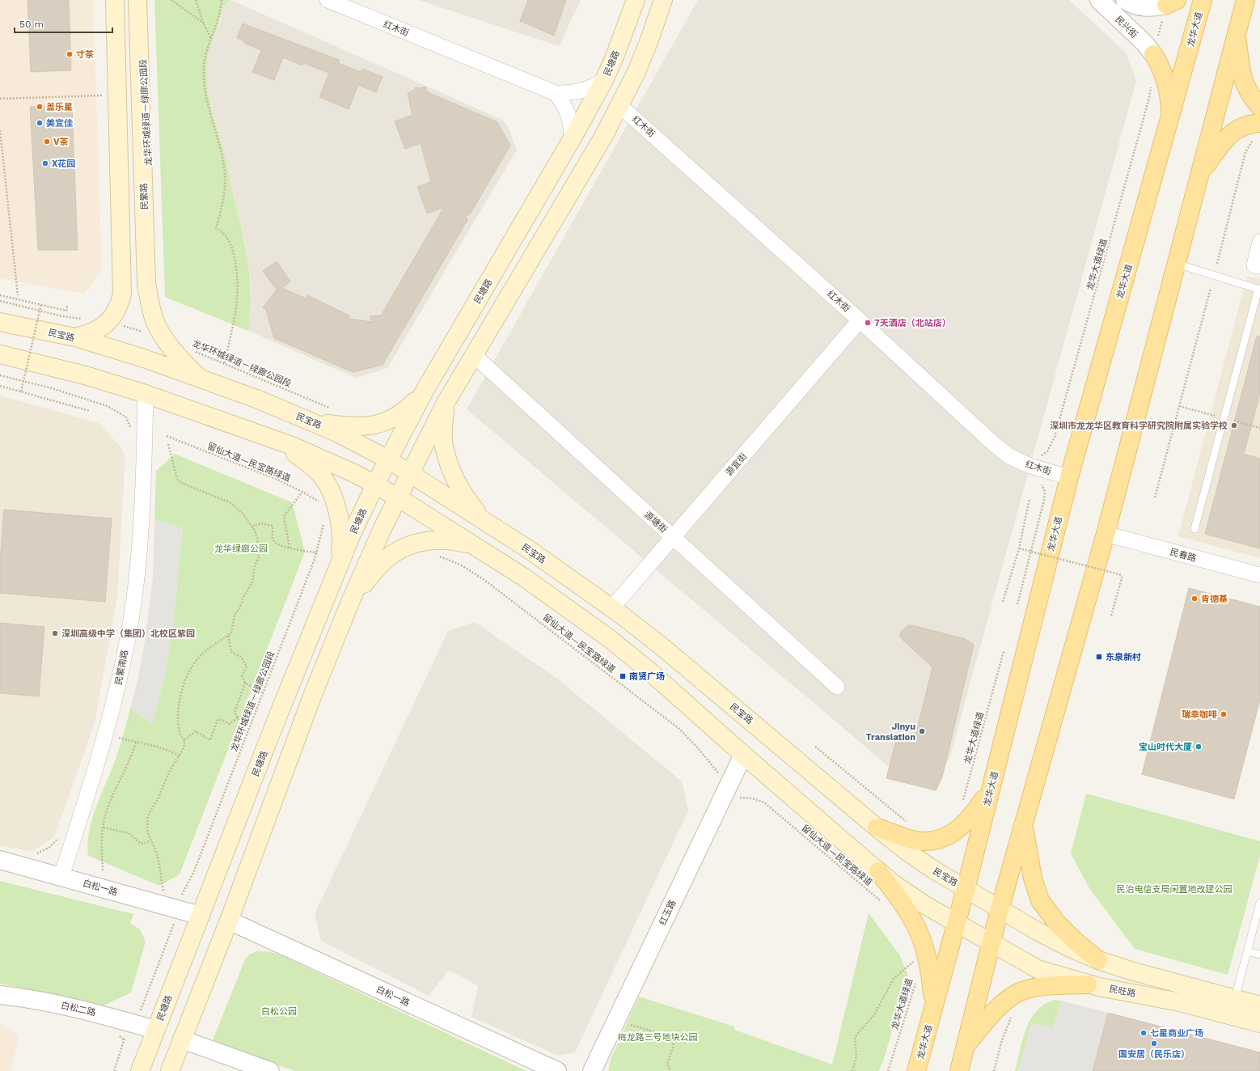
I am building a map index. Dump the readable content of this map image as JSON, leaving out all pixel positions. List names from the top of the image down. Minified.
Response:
{"streets":{"main road":["龙华大道","民塘路","民繁路","民宝路","民旺路"],"street":["民兴街","红木街","源宜街","源塘街","民春路","民繁南路","白松一路","红玉路","白松二路"],"path":["龙华环城绿道－绿廊公园段","龙华大道绿道","留仙大道—民宝路绿道"]},"crossings":[["红木街","龙华大道"],["红木街","民塘路"],["红木街","源宜街"],["龙华大道","民宝路"],["民塘路","民宝路"],["民塘路","白松一路"],["民塘路","白松二路"],["民繁路","民宝路"],["民宝路","源宜街"],["源宜街","源塘街"],["民繁南路","白松一路"]],"parks":["龙华绿廊公园","民治电信支局闲置地改建公园","白松公园","梅龙路三号地块公园"],"places":{"other":["寸茶","盖乐星","美宜佳","V茶","X花园","7天酒店（北站店）","深圳市龙龙华区教育科学研究院附属实验学校","肯德基","深圳高级中学（集团）北校区紫园","瑞幸咖啡","Jinyu Translation","宝山时代大厦","七星商业广场","国安居（民乐店）"],"transit":["东泉新村","南贤广场"]},"scale_bar":"50 m"}
